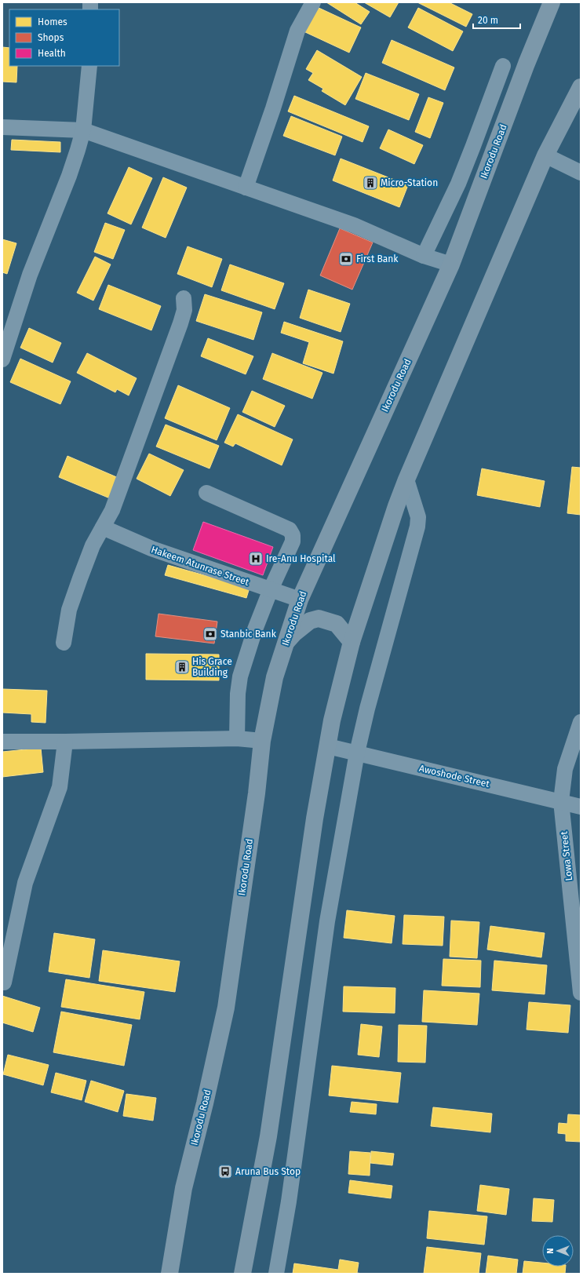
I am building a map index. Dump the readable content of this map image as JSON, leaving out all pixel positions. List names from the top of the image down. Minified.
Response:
{"streets":{"highway":["Ikorodu Road"],"street":["Hakeem Atunrase Street","Awoshode Street","Lowa Street"]},"crossings":[["Ikorodu Road","Hakeem Atunrase Street"],["Awoshode Street","Lowa Street"]],"places":{"building":["Micro-Station","His Grace Building"],"bank":["First Bank","Stanbic Bank"],"hospital":["Ire-Anu Hospital"],"bus stop":["Aruna Bus Stop"]},"legend":["Homes","Shops","Health"],"scale_bar":"20 m","north":"left"}
